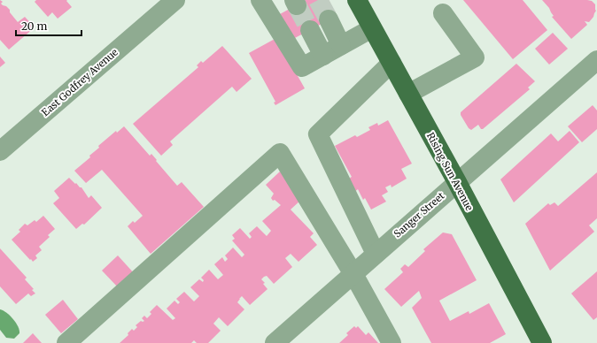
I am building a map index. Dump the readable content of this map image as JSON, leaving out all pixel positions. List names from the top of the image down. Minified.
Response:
{"streets":{"main road":["Rising Sun Avenue"],"street":["East Godfrey Avenue","Sanger Street"]},"crossings":[["Rising Sun Avenue","Sanger Street"]],"scale_bar":"20 m"}
